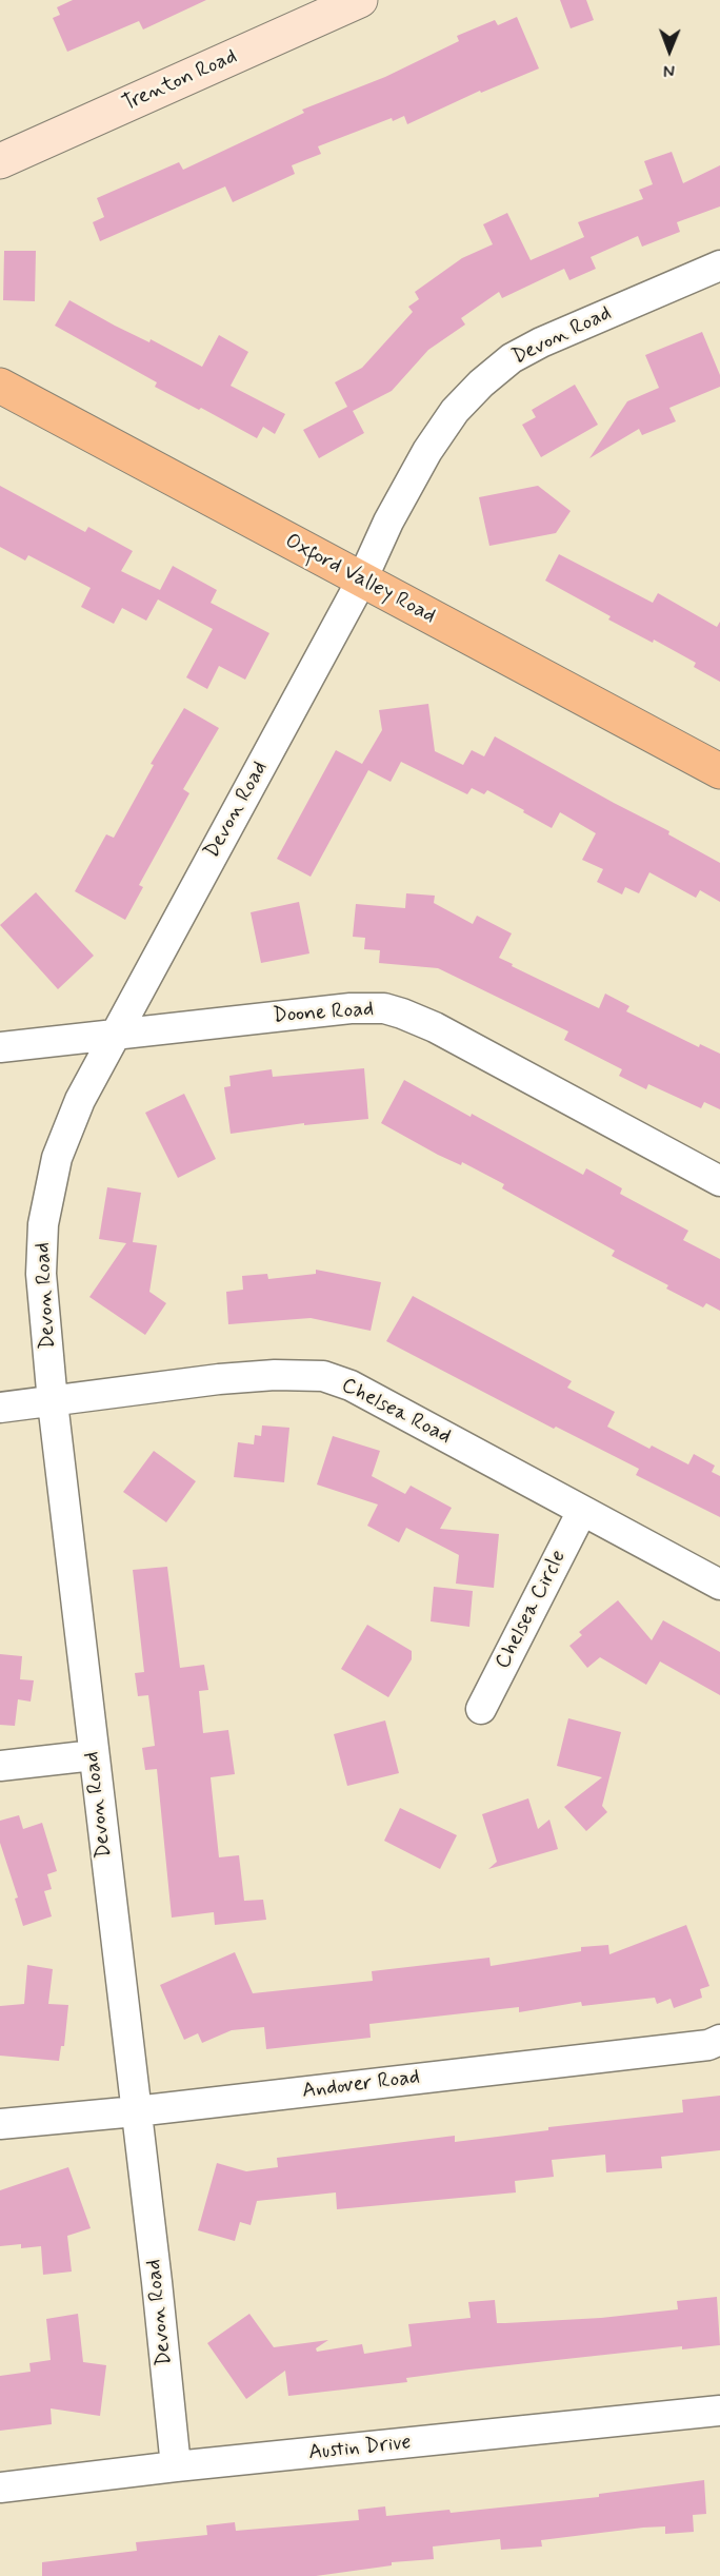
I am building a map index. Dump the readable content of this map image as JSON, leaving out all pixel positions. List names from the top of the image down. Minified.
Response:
{"streets":{"main road":["Trenton Road","Oxford Valley Road"],"street":["Devon Road","Doone Road","Chelsea Road","Chelsea Circle","Andover Road","Austin Drive"]},"crossings":[["Devon Road","Oxford Valley Road"],["Devon Road","Doone Road"],["Devon Road","Chelsea Road"],["Devon Road","Andover Road"],["Devon Road","Austin Drive"],["Chelsea Road","Chelsea Circle"]],"north":"bottom"}
